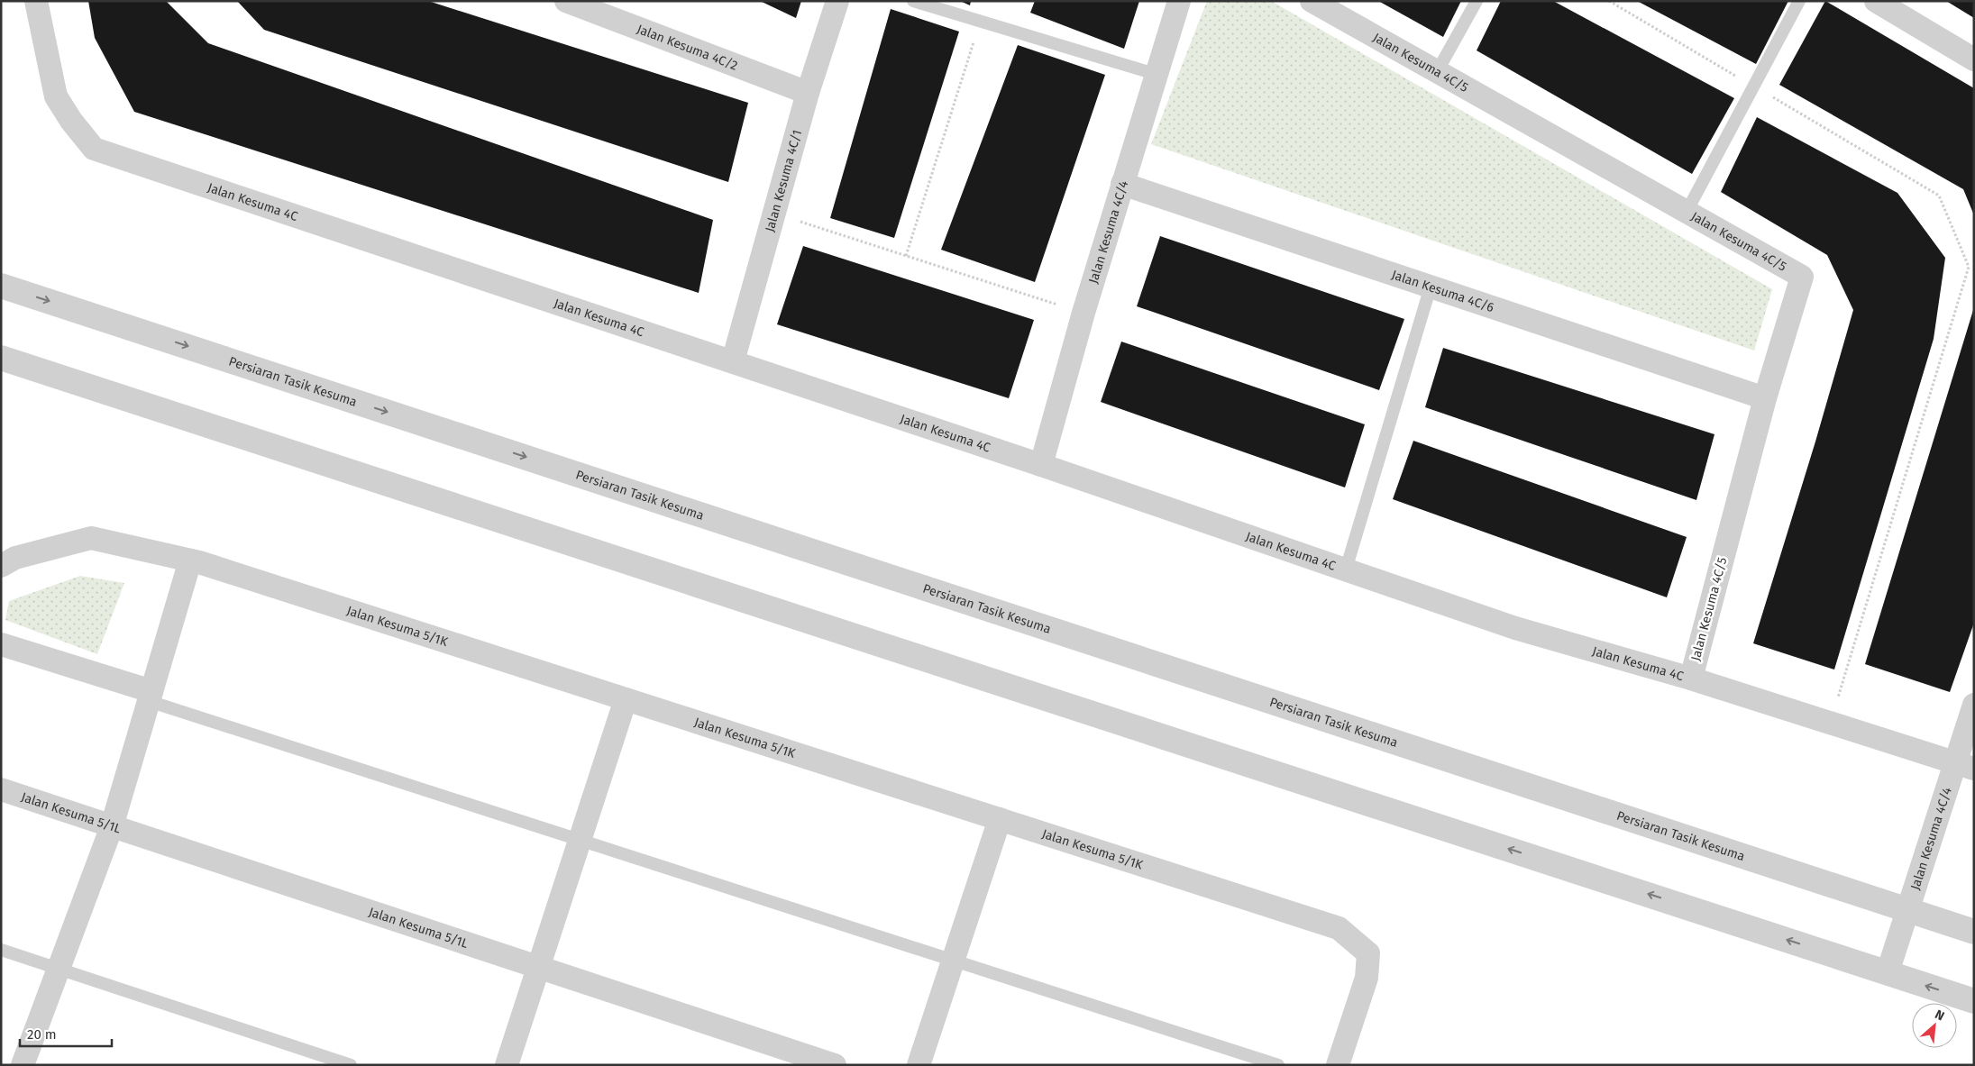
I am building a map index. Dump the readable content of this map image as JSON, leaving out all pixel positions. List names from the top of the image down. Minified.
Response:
{"streets":{"street":["Jalan Kesuma 4C/2","Jalan Kesuma 4C/5","Jalan Kesuma 4C/1","Jalan Kesuma 4C","Jalan Kesuma 4C/4","Jalan Kesuma 4C/6","Persiaran Tasik Kesuma","Jalan Kesuma 5/1K","Jalan Kesuma 5/1L"]},"crossings":[["Jalan Kesuma 4C/2","Jalan Kesuma 4C/1"],["Jalan Kesuma 4C/5","Jalan Kesuma 4C"],["Jalan Kesuma 4C/5","Jalan Kesuma 4C/6"],["Jalan Kesuma 4C/1","Jalan Kesuma 4C"],["Jalan Kesuma 4C","Jalan Kesuma 4C/4"],["Jalan Kesuma 4C/4","Jalan Kesuma 4C/6"],["Jalan Kesuma 4C/4","Persiaran Tasik Kesuma"]],"scale_bar":"20 m","north":"top right"}
